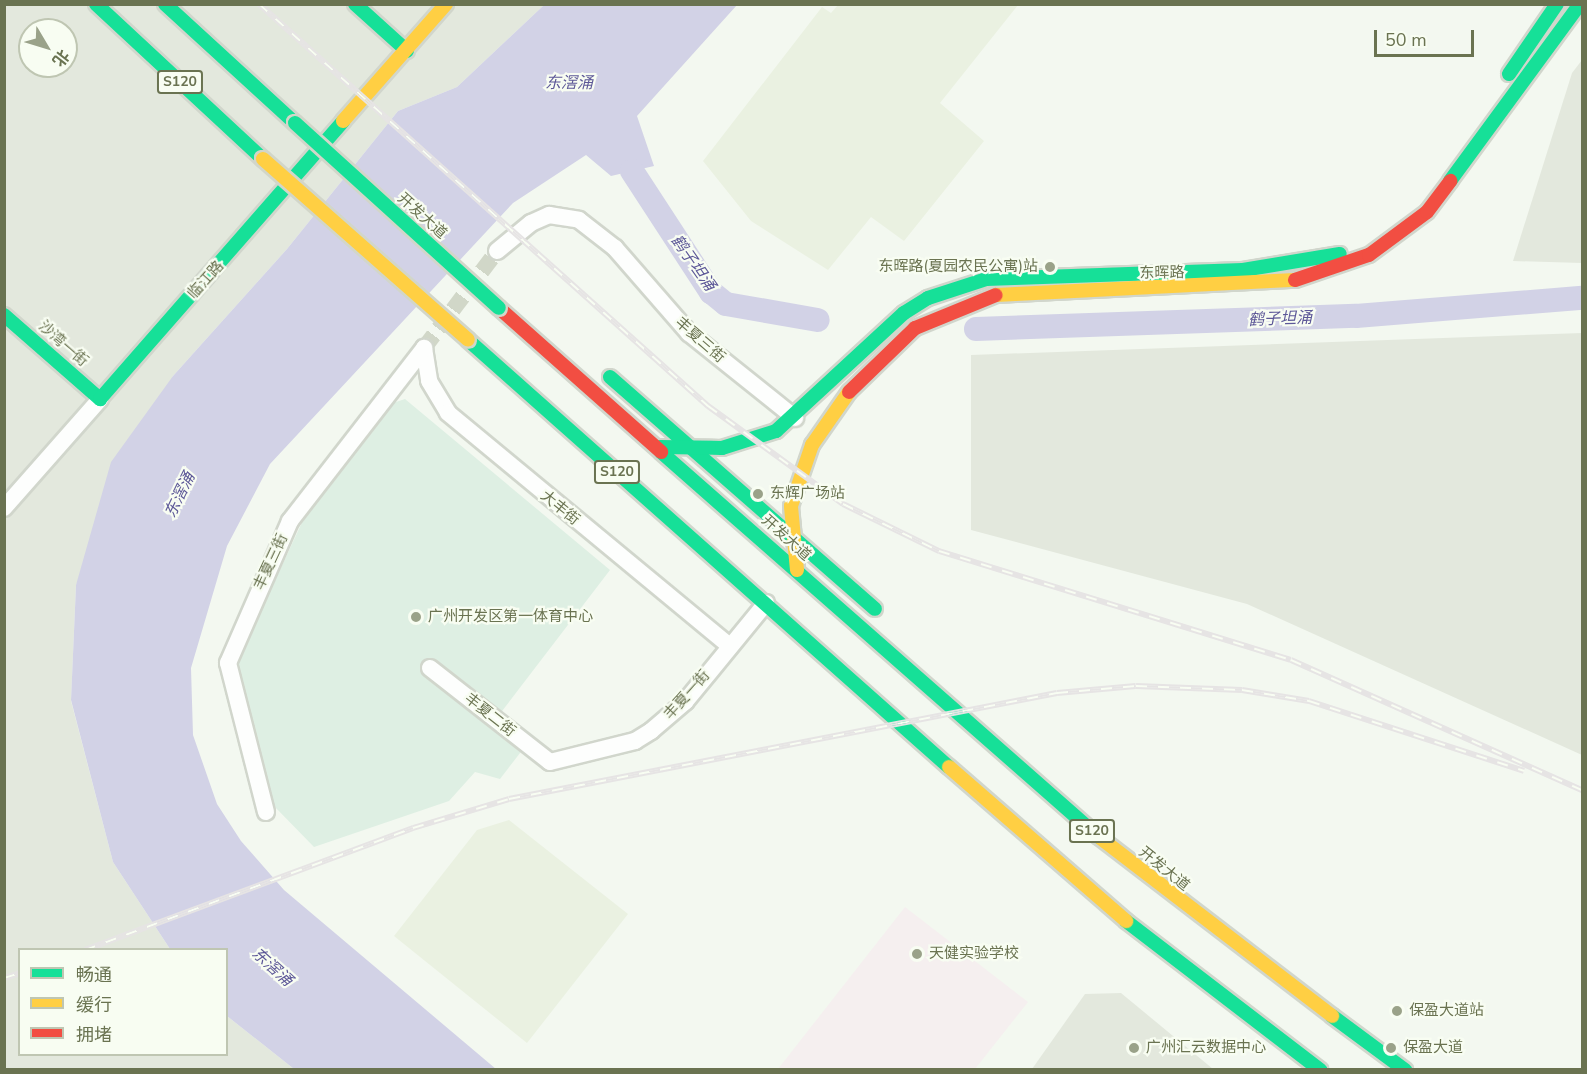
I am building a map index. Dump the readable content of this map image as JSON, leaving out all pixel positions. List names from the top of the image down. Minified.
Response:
{"streets":{"main road":["S120","开发大道","东晖路","临江路","沙湾一街"],"street":["丰夏三街","大丰街","丰夏一街","丰夏二街"]},"crossings":[["S120","丰夏一街"],["开发大道","东晖路"],["东晖路","丰夏三街"],["临江路","沙湾一街"],["丰夏三街","大丰街"],["大丰街","丰夏一街"],["丰夏一街","丰夏二街"]],"water":["东滘涌","鹤子坦涌"],"places":["东晖路(夏园农民公寓)站","东辉广场站","广州开发区第一体育中心","天健实验学校","保盈大道站","广州汇云数据中心","保盈大道"],"legend":["畅通","缓行","拥堵"],"scale_bar":"50 m","north":"bottom right"}
